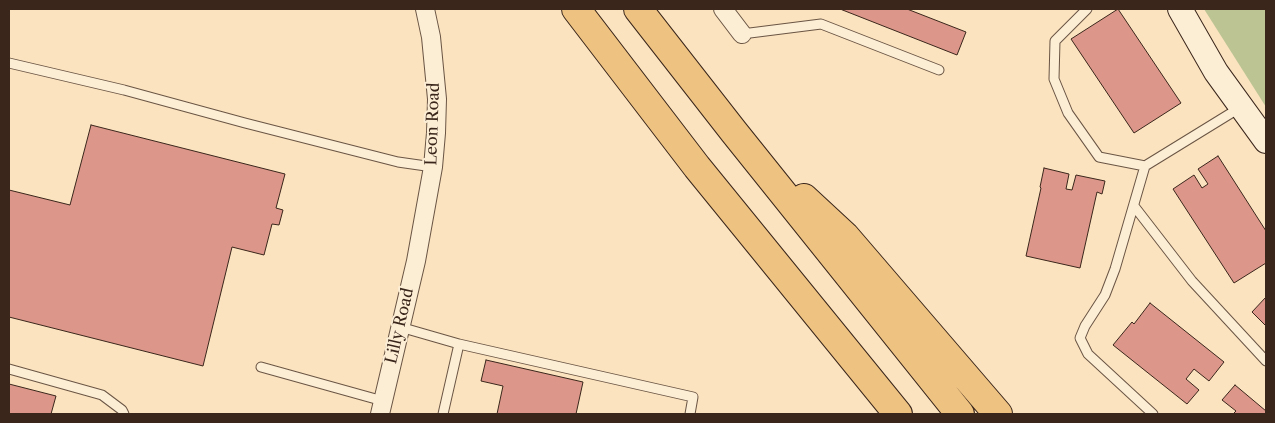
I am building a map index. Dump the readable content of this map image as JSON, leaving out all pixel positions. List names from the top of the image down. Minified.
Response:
{"streets":{"street":["Leon Road","Lilly Road"]},"crossings":[["Leon Road","Lilly Road"]]}
